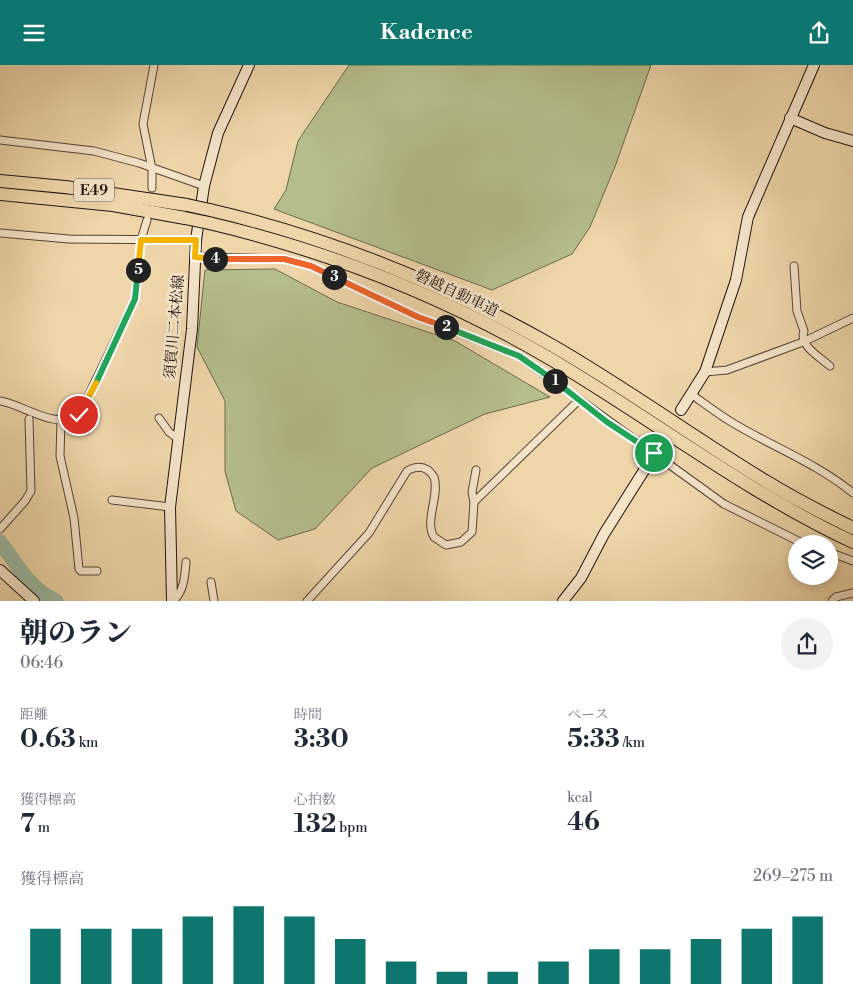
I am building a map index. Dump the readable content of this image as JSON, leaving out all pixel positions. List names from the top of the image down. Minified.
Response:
{"streets":{"highway":["E49","磐越自動車道"],"street":["須賀川二本松線"]},"page":{"header":"Kadence","pins":["4","5","3","2","1"],"heading":["朝のラン","06:46"],"stats":[["距離","0.63 km"],["時間","3:30"],["ペース","5:33 /km"],["獲得標高","7 m"],["心拍数","132 bpm"],["kcal","46"]],"chart":["獲得標高","269–275 m"]}}
